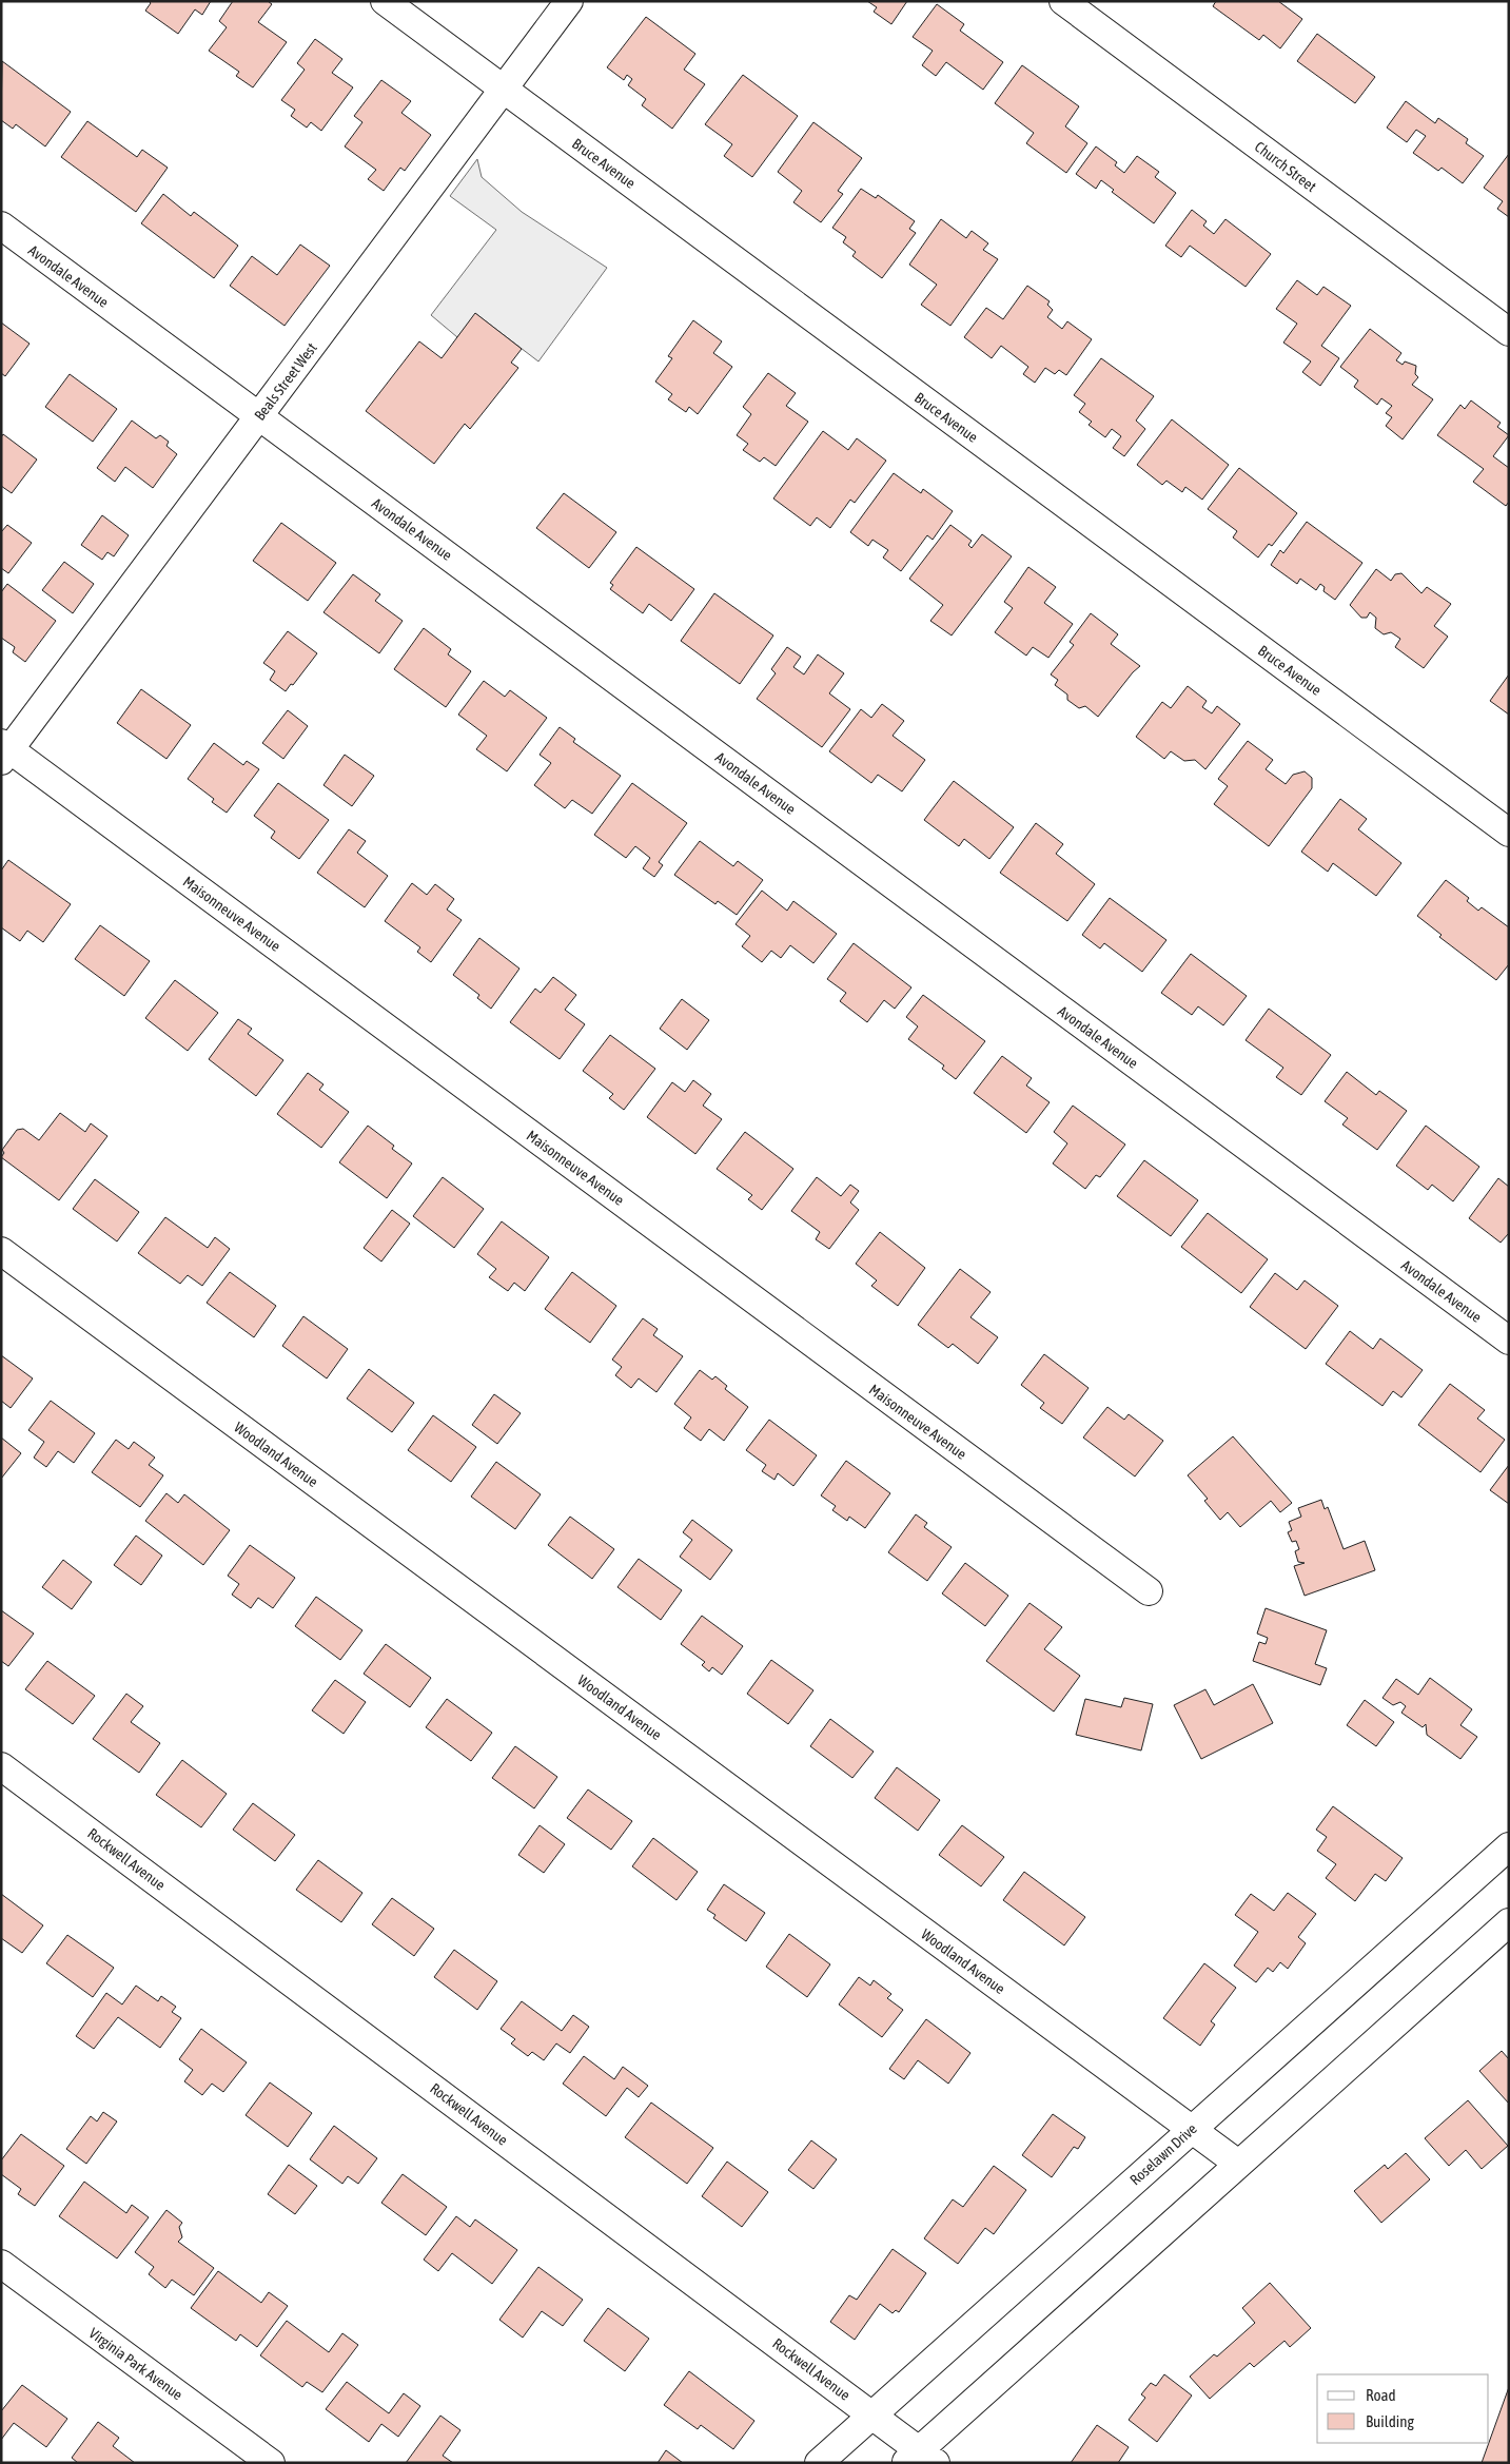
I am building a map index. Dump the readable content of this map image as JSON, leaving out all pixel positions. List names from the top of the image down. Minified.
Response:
{"streets":{"street":["Bruce Avenue","Church Street","Avondale Avenue","Beals Street West","Maisonneuve Avenue","Woodland Avenue","Rockwell Avenue","Roselawn Drive","Virginia Park Avenue"]},"crossings":[["Bruce Avenue","Beals Street West"],["Avondale Avenue","Beals Street West"],["Beals Street West","Maisonneuve Avenue"],["Woodland Avenue","Roselawn Drive"],["Rockwell Avenue","Roselawn Drive"]],"legend":["Road","Building"]}
